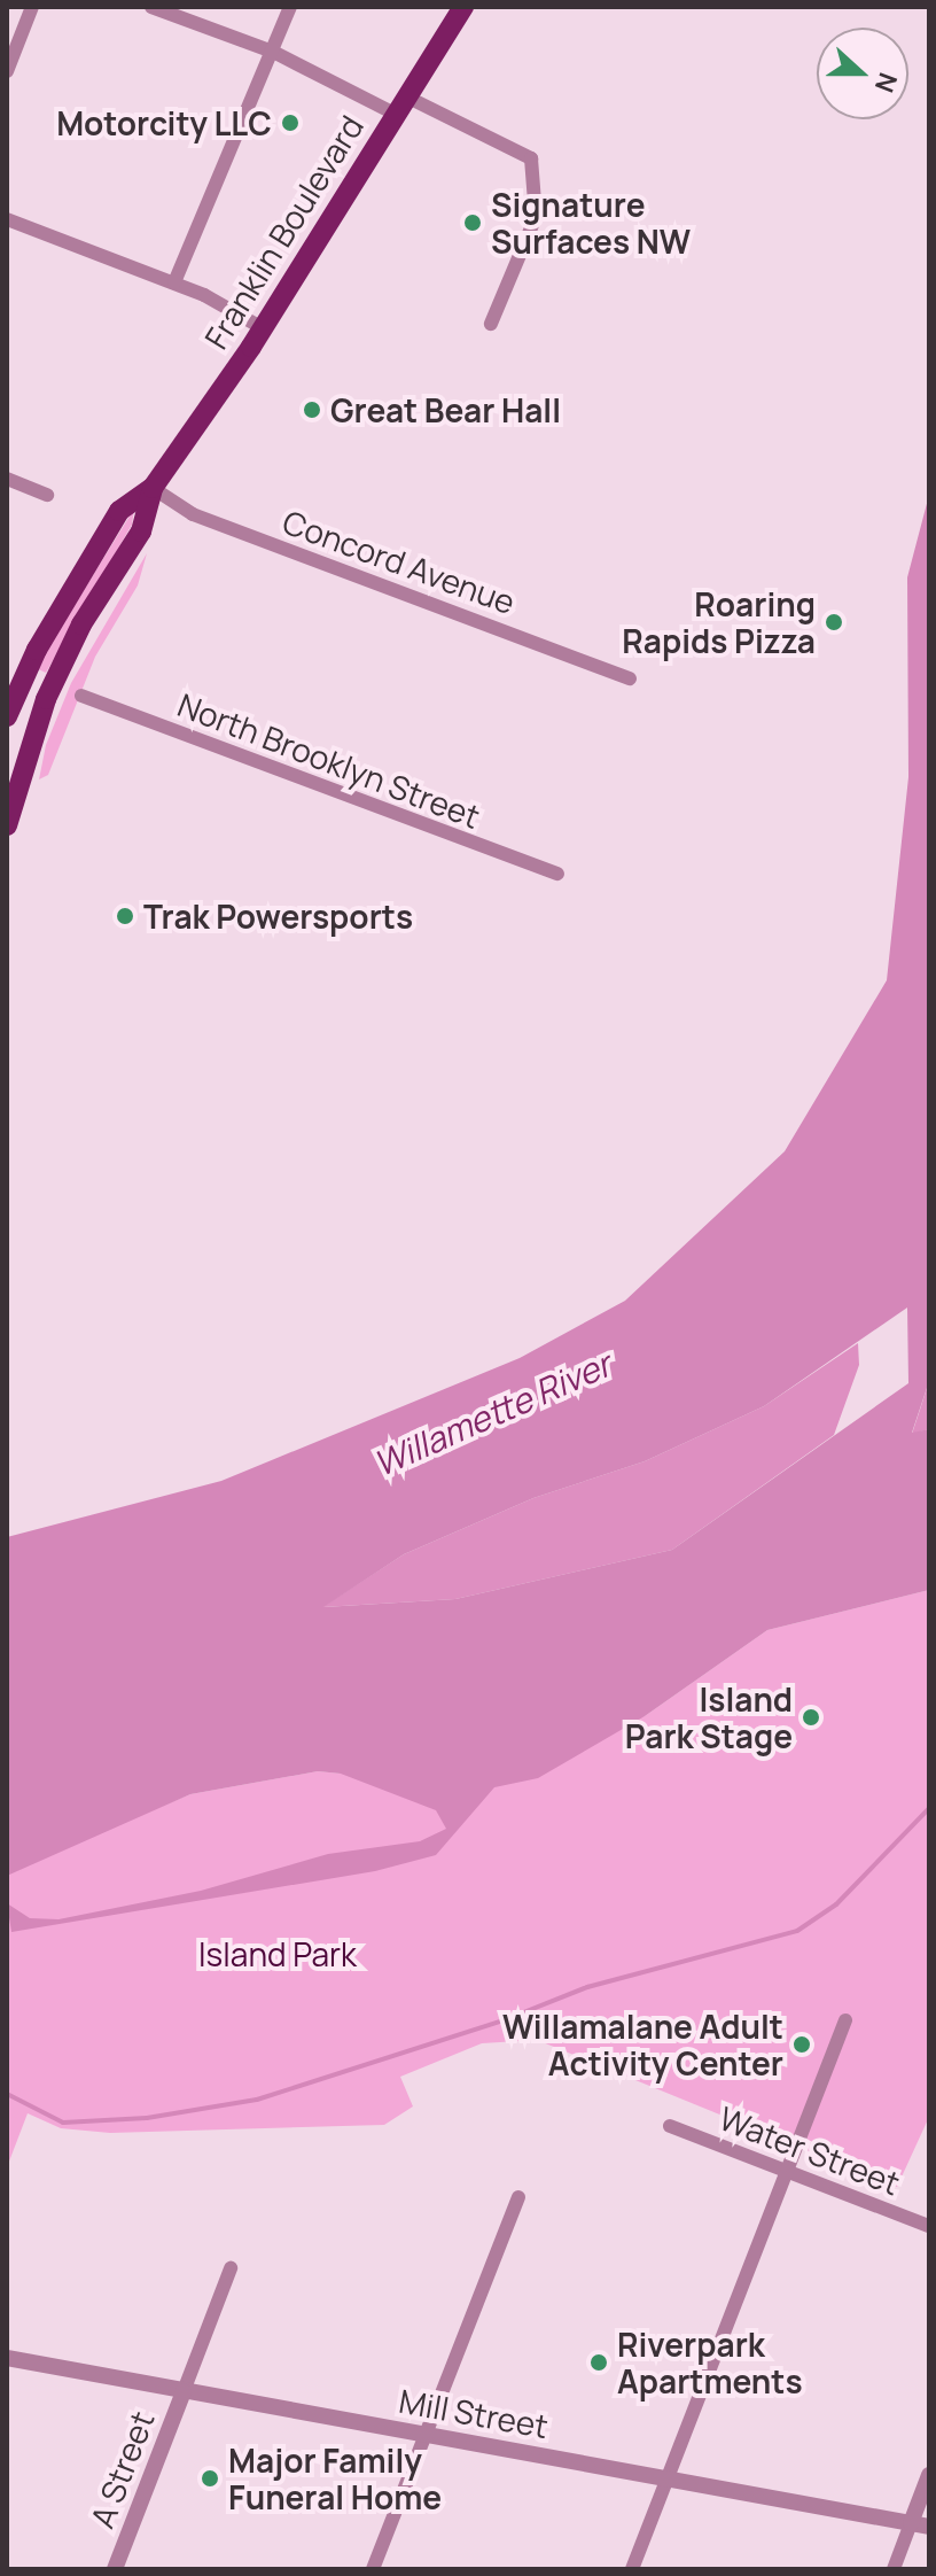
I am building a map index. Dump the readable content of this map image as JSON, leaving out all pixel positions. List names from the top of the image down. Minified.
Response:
{"streets":{"main road":["Franklin Boulevard"],"street":["Concord Avenue","North Brooklyn Street","Water Street","Mill Street","A Street"]},"crossings":[["Franklin Boulevard","Concord Avenue"],["Mill Street","A Street"]],"water":["Willamette River"],"parks":["Island Park"],"places":["Motorcity LLC","Signature Surfaces NW","Great Bear Hall","Roaring Rapids Pizza","Trak Powersports","Island Park Stage","Willamalane Adult Activity Center","Riverpark Apartments","Major Family Funeral Home"],"north":"right"}
